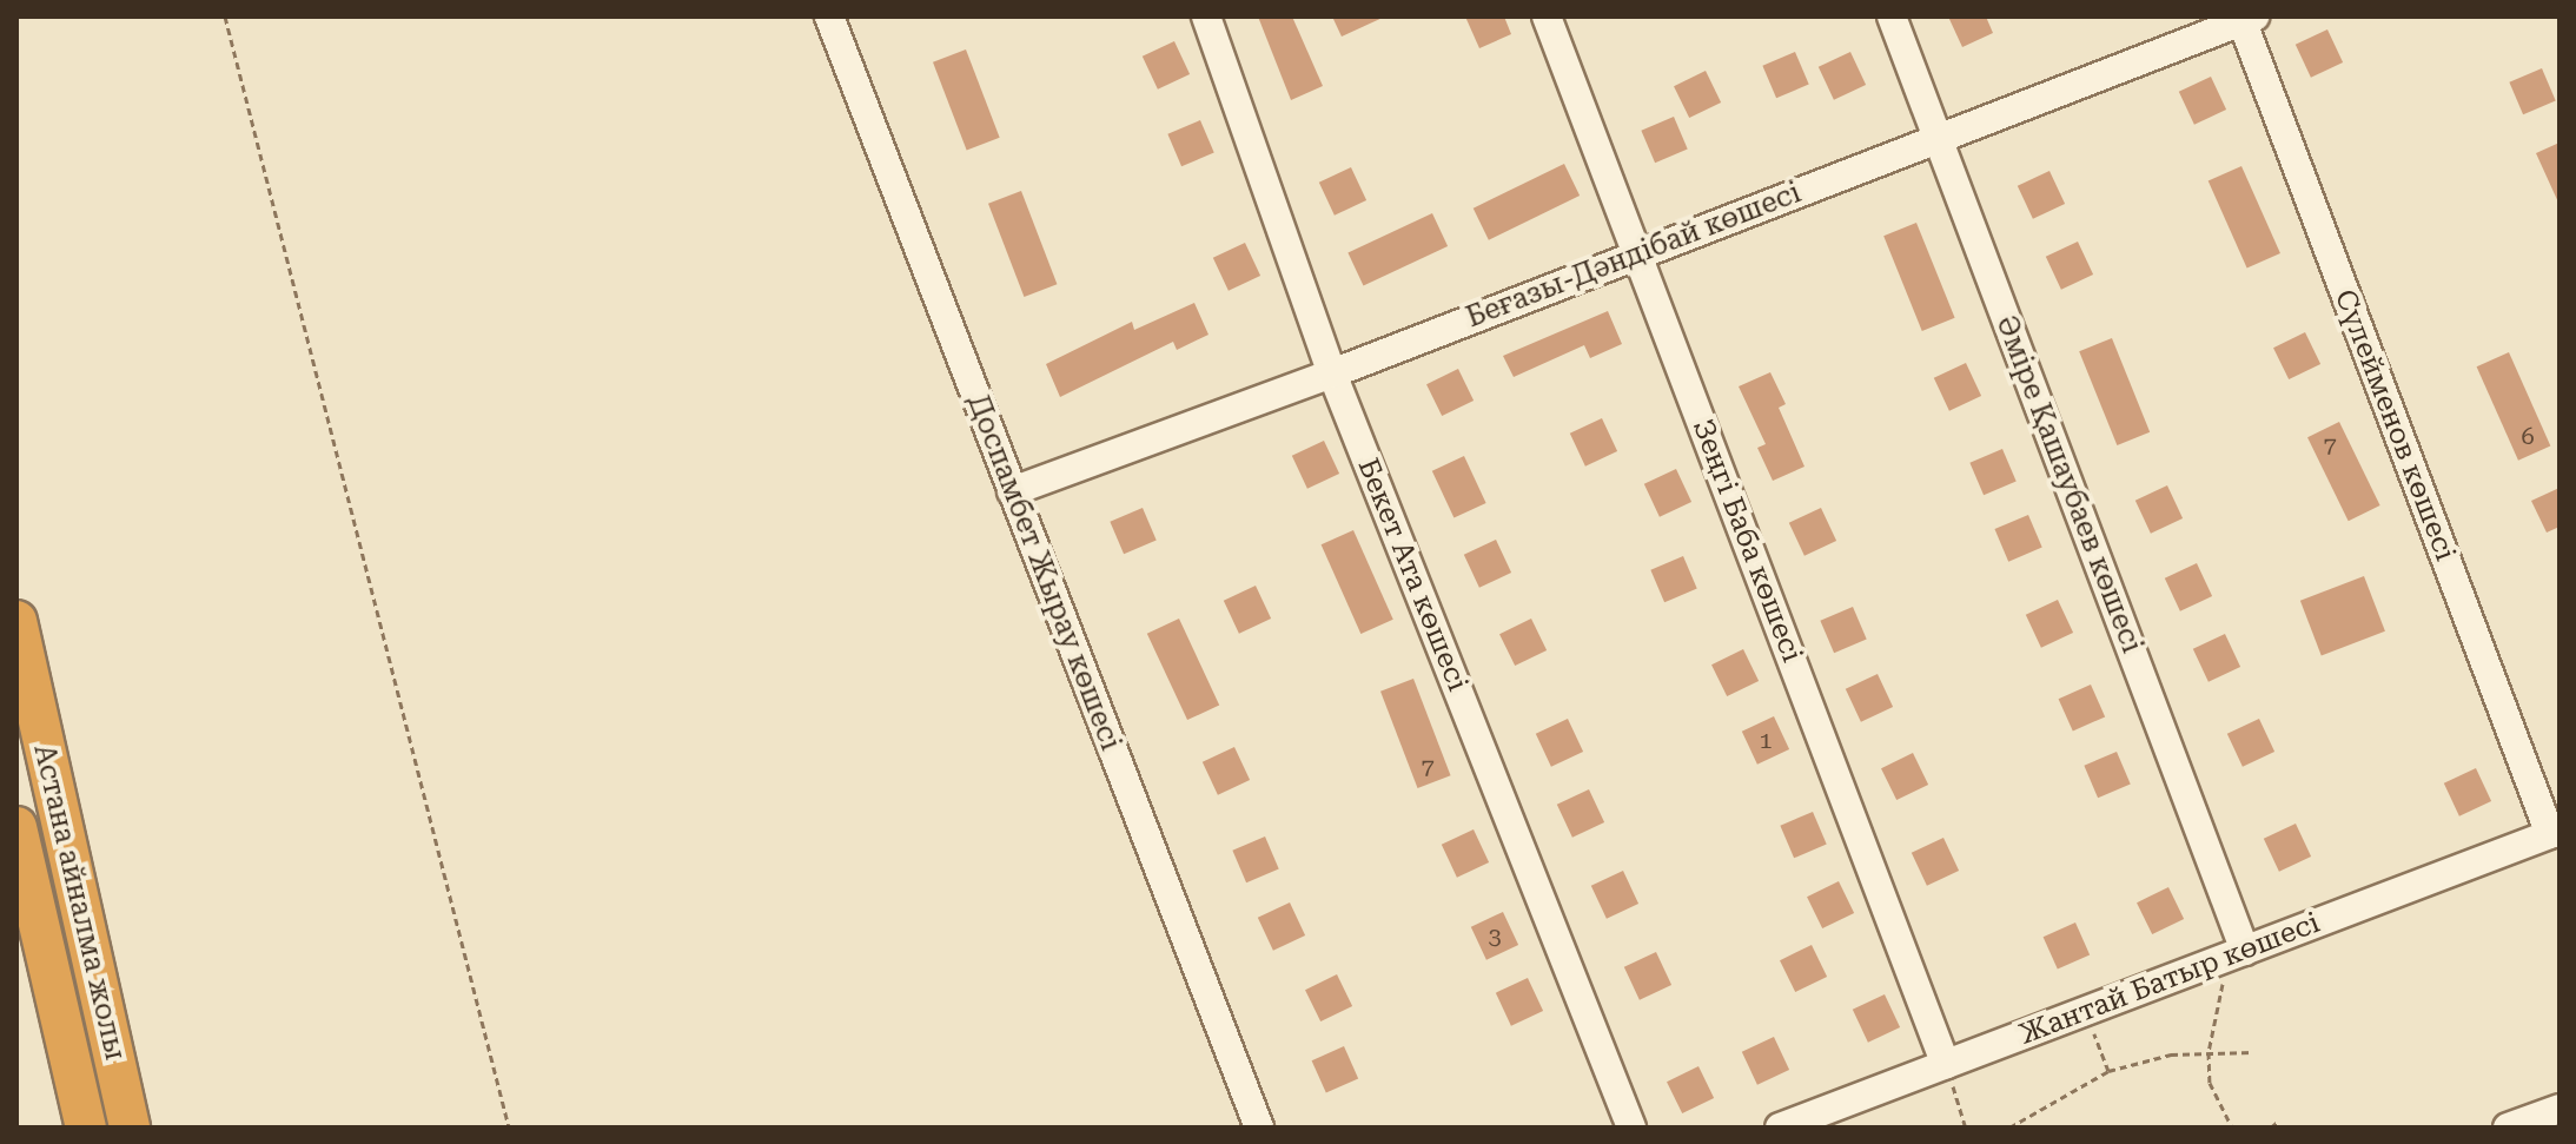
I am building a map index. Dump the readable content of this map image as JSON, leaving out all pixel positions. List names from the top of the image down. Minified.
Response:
{"streets":{"highway":["Астана айналма жолы"],"street":["Беғазы-Дәндібай көшесі","Сүлейменов көшесі","Әміре Қашаубаев көшесі","Зеңгі Баба көшесі","Доспамбет Жырау көшесі","Бекет Ата көшесі","Жантай Батыр көшесі"]},"crossings":[["Беғазы-Дәндібай көшесі","Сүлейменов көшесі"],["Беғазы-Дәндібай көшесі","Әміре Қашаубаев көшесі"],["Беғазы-Дәндібай көшесі","Зеңгі Баба көшесі"],["Беғазы-Дәндібай көшесі","Доспамбет Жырау көшесі"],["Беғазы-Дәндібай көшесі","Бекет Ата көшесі"],["Сүлейменов көшесі","Жантай Батыр көшесі"],["Әміре Қашаубаев көшесі","Жантай Батыр көшесі"],["Зеңгі Баба көшесі","Жантай Батыр көшесі"]],"house_numbers":["6","7","1","7","3"]}
